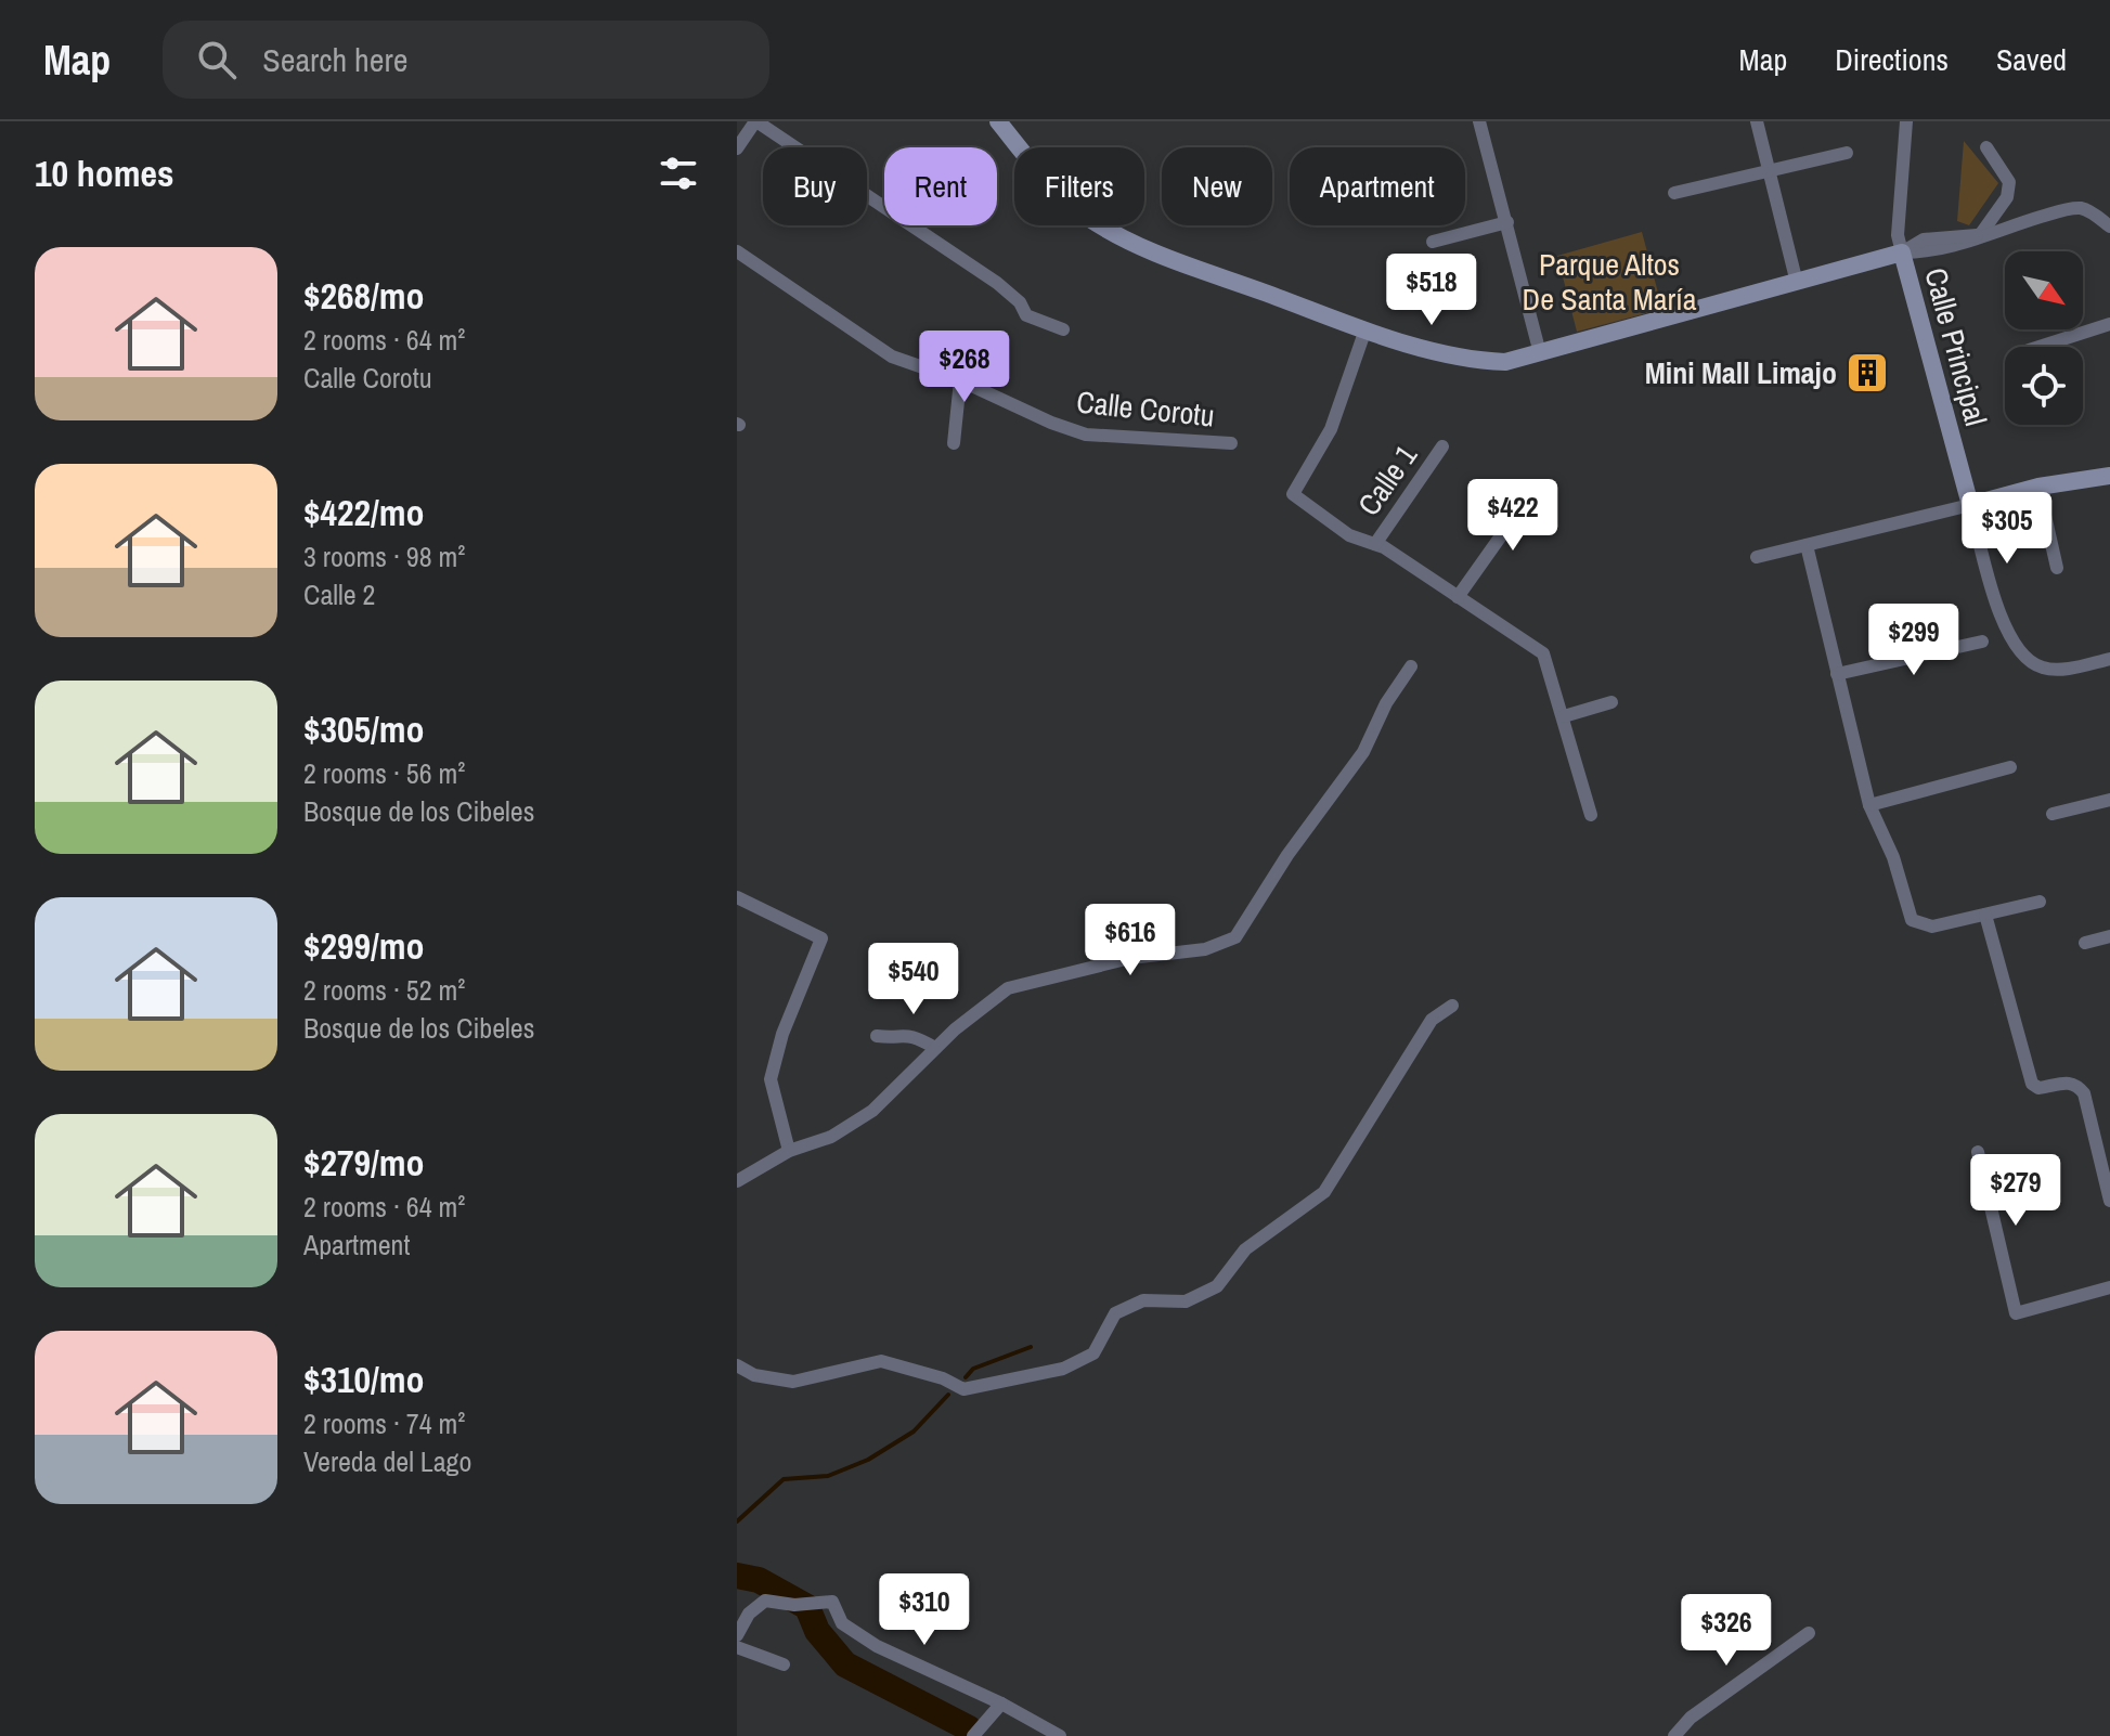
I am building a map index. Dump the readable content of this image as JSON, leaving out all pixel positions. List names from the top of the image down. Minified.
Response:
{"streets":{"street":["Calle Principal","Calle Corotu","Calle 1"]},"parks":["Parque Altos De Santa María"],"places":{"building":["Mini Mall Limajo"]},"north":"bottom right","page":{"header":"Map","search":"Search here","nav":["Map","Directions","Saved"],"heading":"10 homes","chip":["Buy","Rent","Filters","New","Apartment"],"list":[{"name":"$268/mo","note":"2 rooms · 64 m² · Calle Corotu"},{"name":"$422/mo","note":"3 rooms · 98 m² · Calle 2"},{"name":"$305/mo","note":"2 rooms · 56 m² · Bosque de los Cibeles"},{"name":"$299/mo","note":"2 rooms · 52 m² · Bosque de los Cibeles"},{"name":"$279/mo","note":"2 rooms · 64 m² · Apartment"},{"name":"$310/mo","note":"2 rooms · 74 m² · Vereda del Lago"}],"price":["$518","$268","$422","$305","$299","$616","$540","$279","$310","$326"]}}
